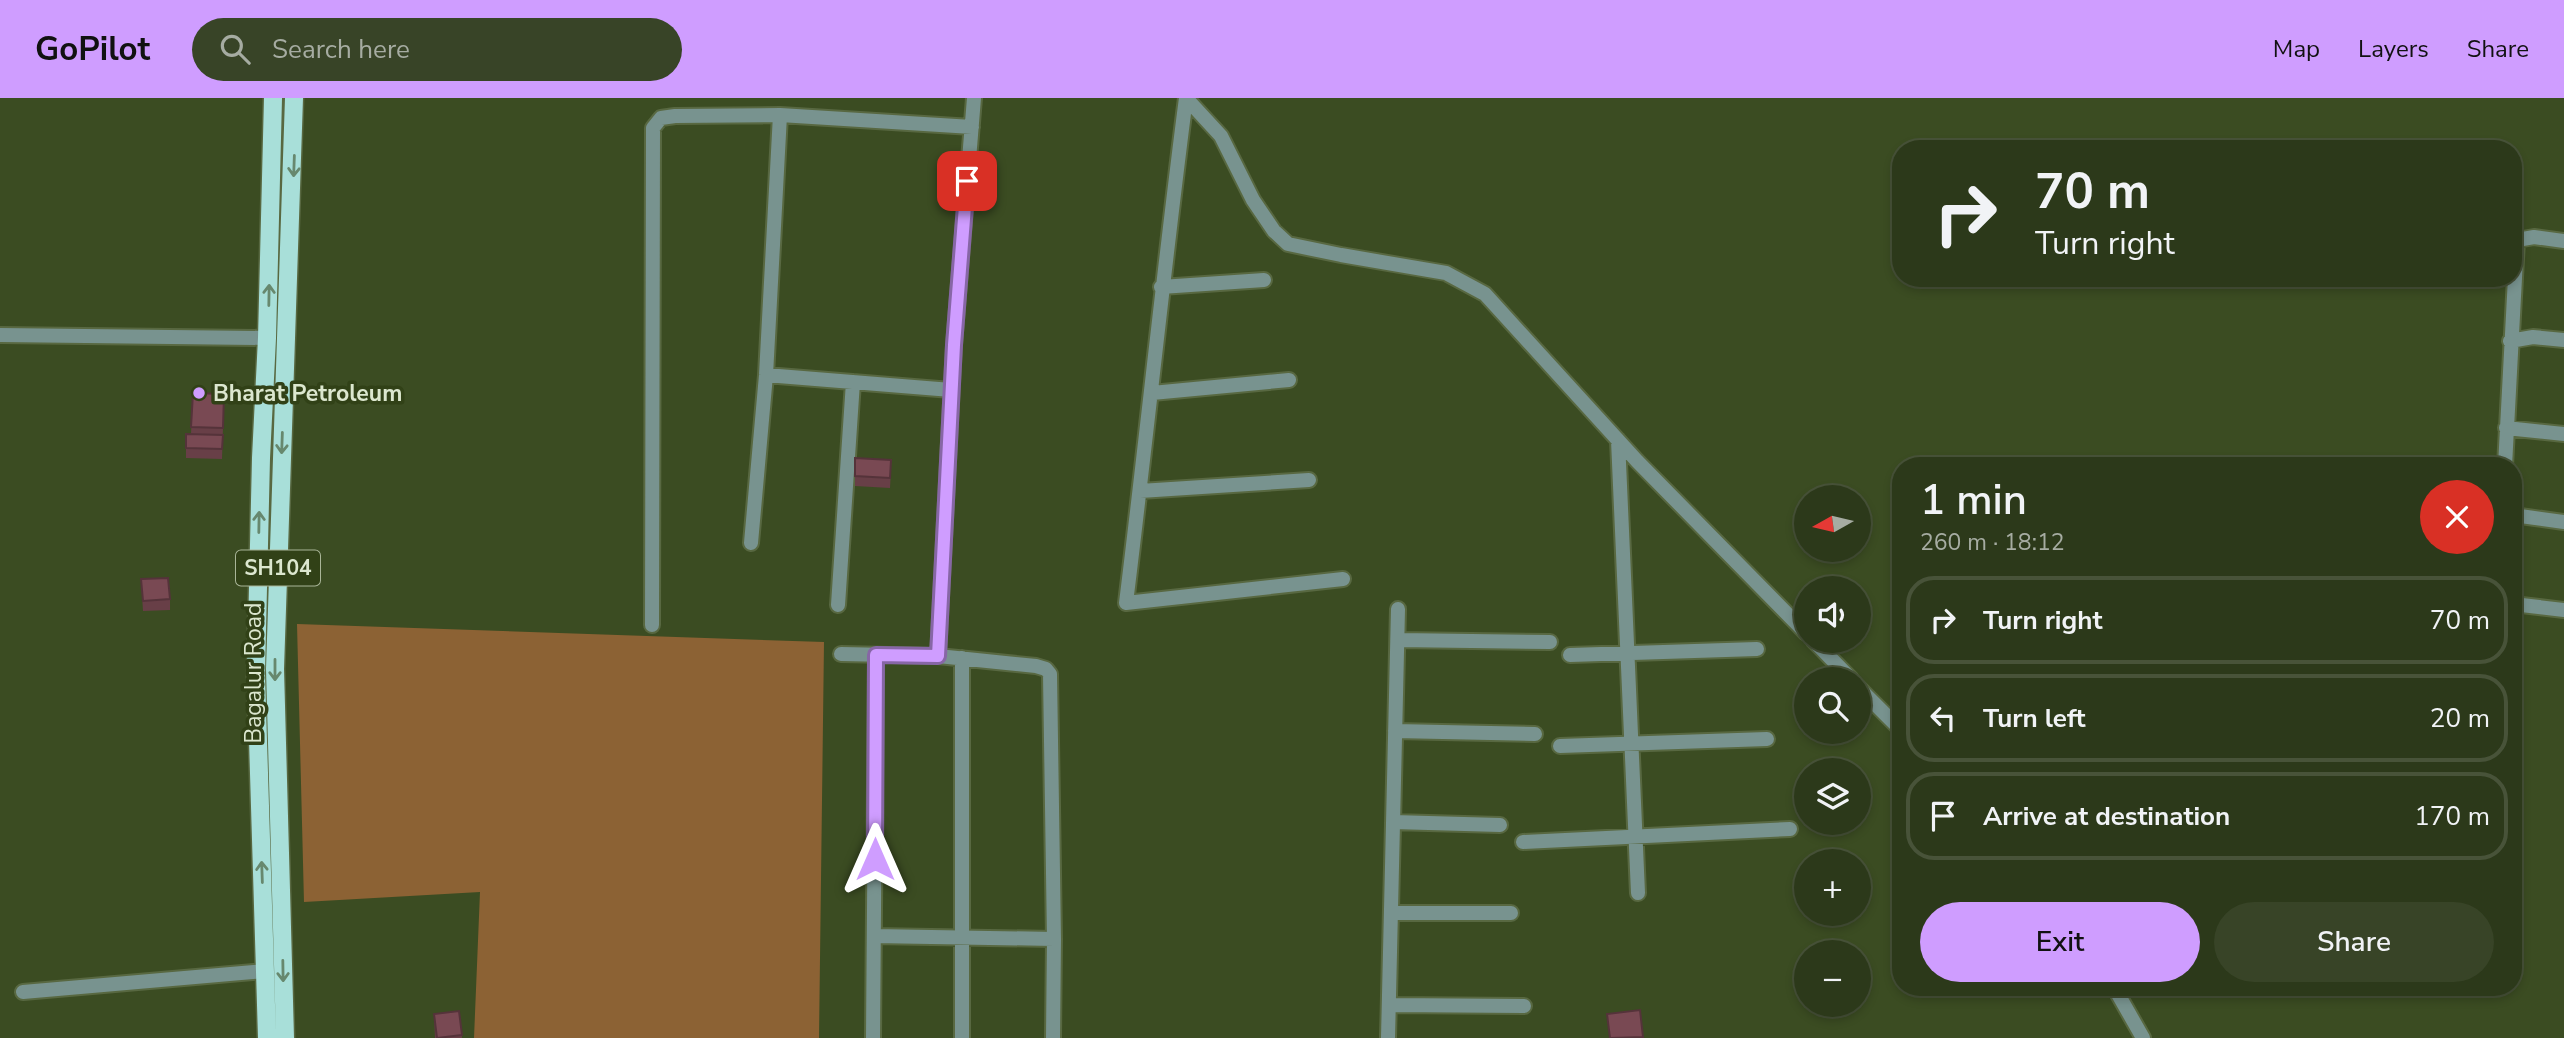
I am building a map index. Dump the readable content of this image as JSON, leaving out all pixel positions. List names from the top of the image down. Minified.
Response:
{"streets":{"main road":["SH104","Bagalur Road"]},"places":["Bharat Petroleum"],"north":"left","page":{"header":"GoPilot","search":"Search here","nav":["Map","Layers","Share"],"turn":["70 m","Turn right"],"heading":["1 min","260 m · 18:12"],"map_buttons":["+","−"],"list":[{"name":"Turn right","value":"70 m"},{"name":"Turn left","value":"20 m"},{"name":"Arrive at destination","value":"170 m"}],"buttons":["Exit","Share"]}}
